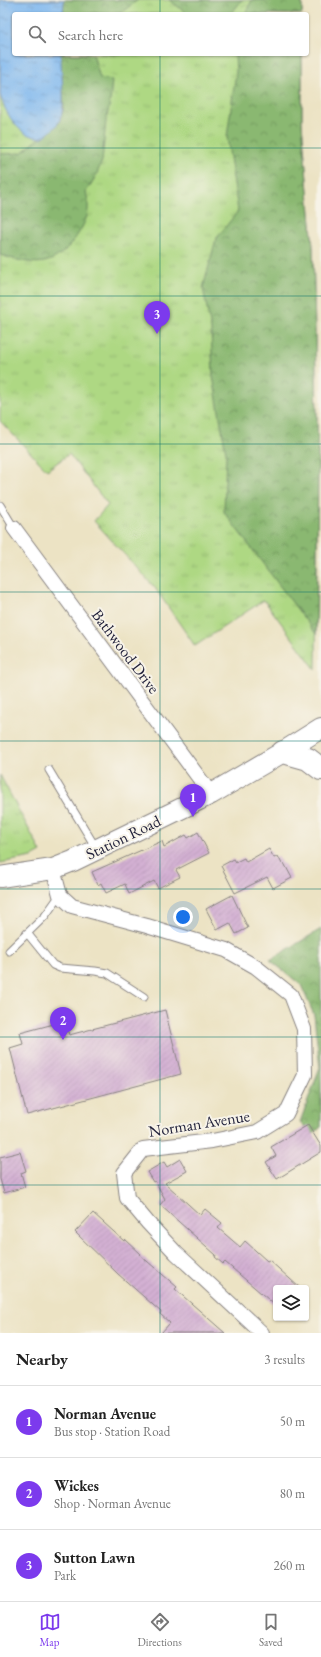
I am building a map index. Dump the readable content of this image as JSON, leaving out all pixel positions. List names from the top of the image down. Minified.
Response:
{"streets":{"street":["Bathwood Drive","Station Road","Norman Avenue"]},"crossings":[["Bathwood Drive","Station Road"]],"page":{"search":"Search here","pins":["3","1","2"],"heading":["Nearby","3 results"],"list":[{"mark":"1","name":"Norman Avenue","note":"Bus stop · Station Road","value":"50 m"},{"mark":"2","name":"Wickes","note":"Shop · Norman Avenue","value":"80 m"},{"mark":"3","name":"Sutton Lawn","note":"Park","value":"260 m"}],"nav":["Map","Directions","Saved"]}}
